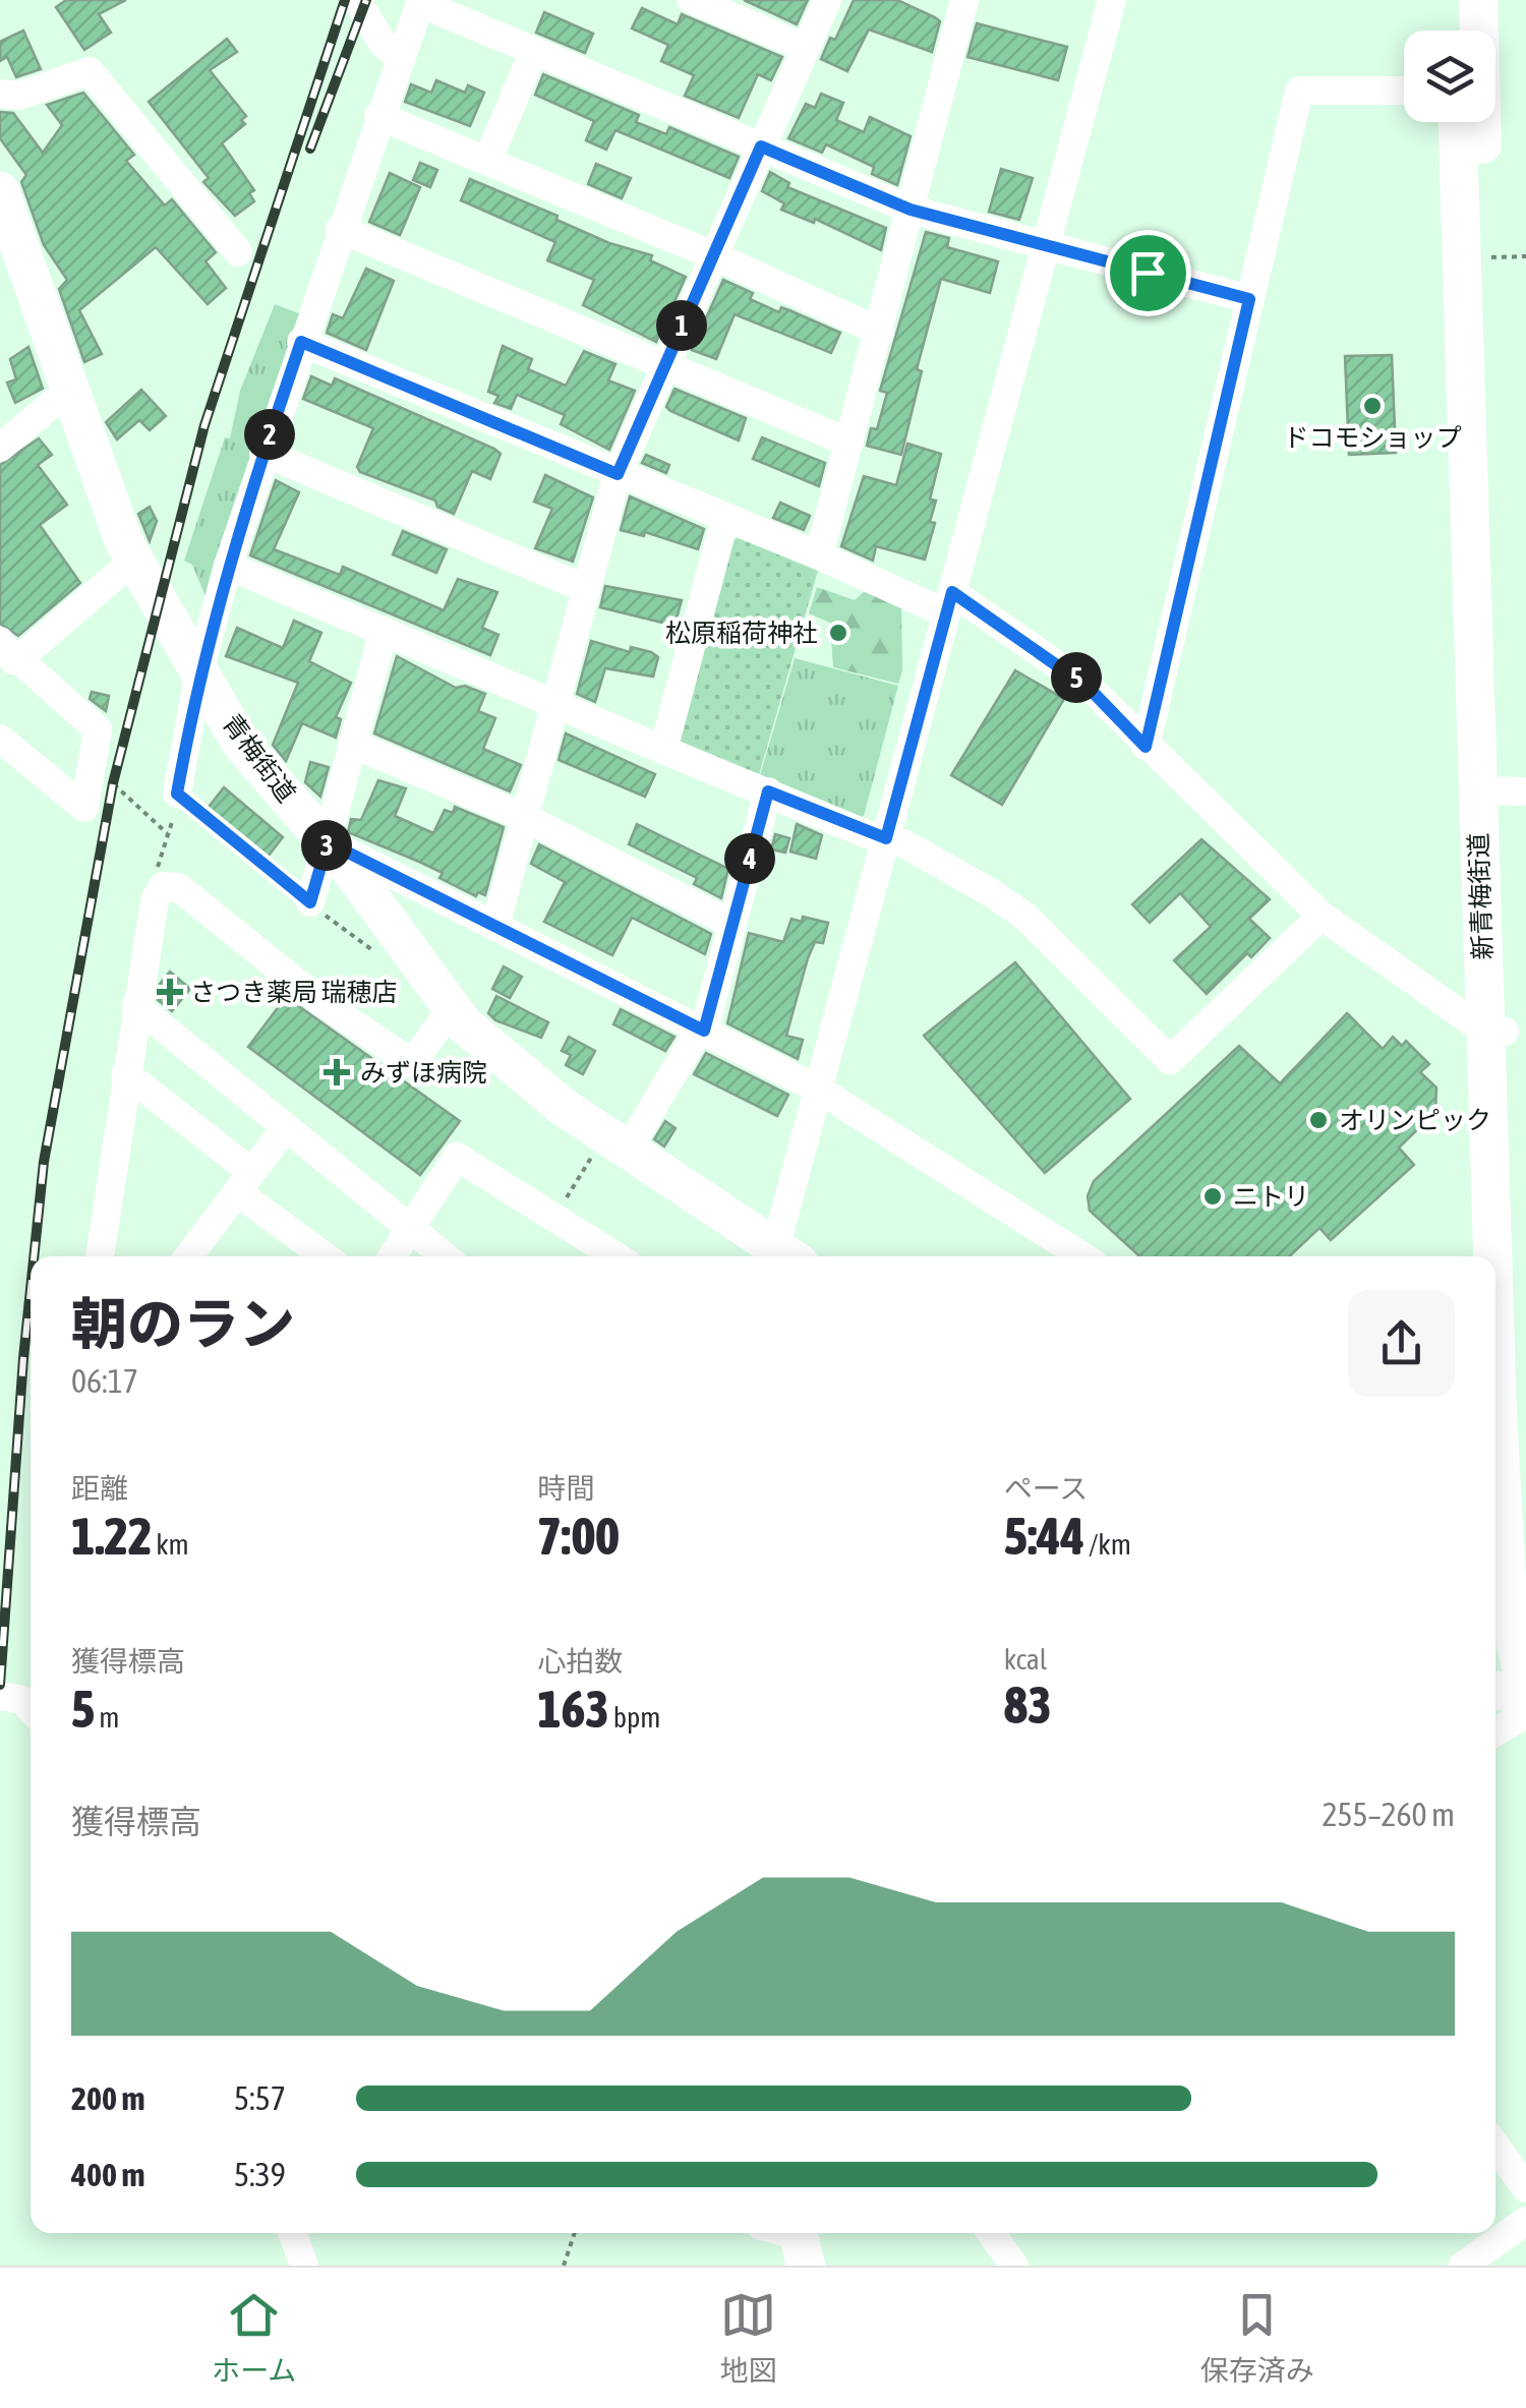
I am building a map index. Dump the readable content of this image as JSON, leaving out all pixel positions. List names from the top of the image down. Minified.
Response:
{"streets":{"main road":["青梅街道","新青梅街道"]},"places":{"other":["ドコモショップ","松原稲荷神社","オリンピック","ニトリ"],"health":["さつき薬局 瑞穂店","みずほ病院"]},"page":{"pins":["1","2","5","3","4"],"heading":["朝のラン","06:17"],"stats":[["距離","1.22 km"],["時間","7:00"],["ペース","5:44 /km"],["獲得標高","5 m"],["心拍数","163 bpm"],["kcal","83"]],"chart":["獲得標高","255–260 m"],"list":[{"name":"200 m","note":"5:57"},{"name":"400 m","note":"5:39"}],"tabs":["ホーム","地図","保存済み"]}}
